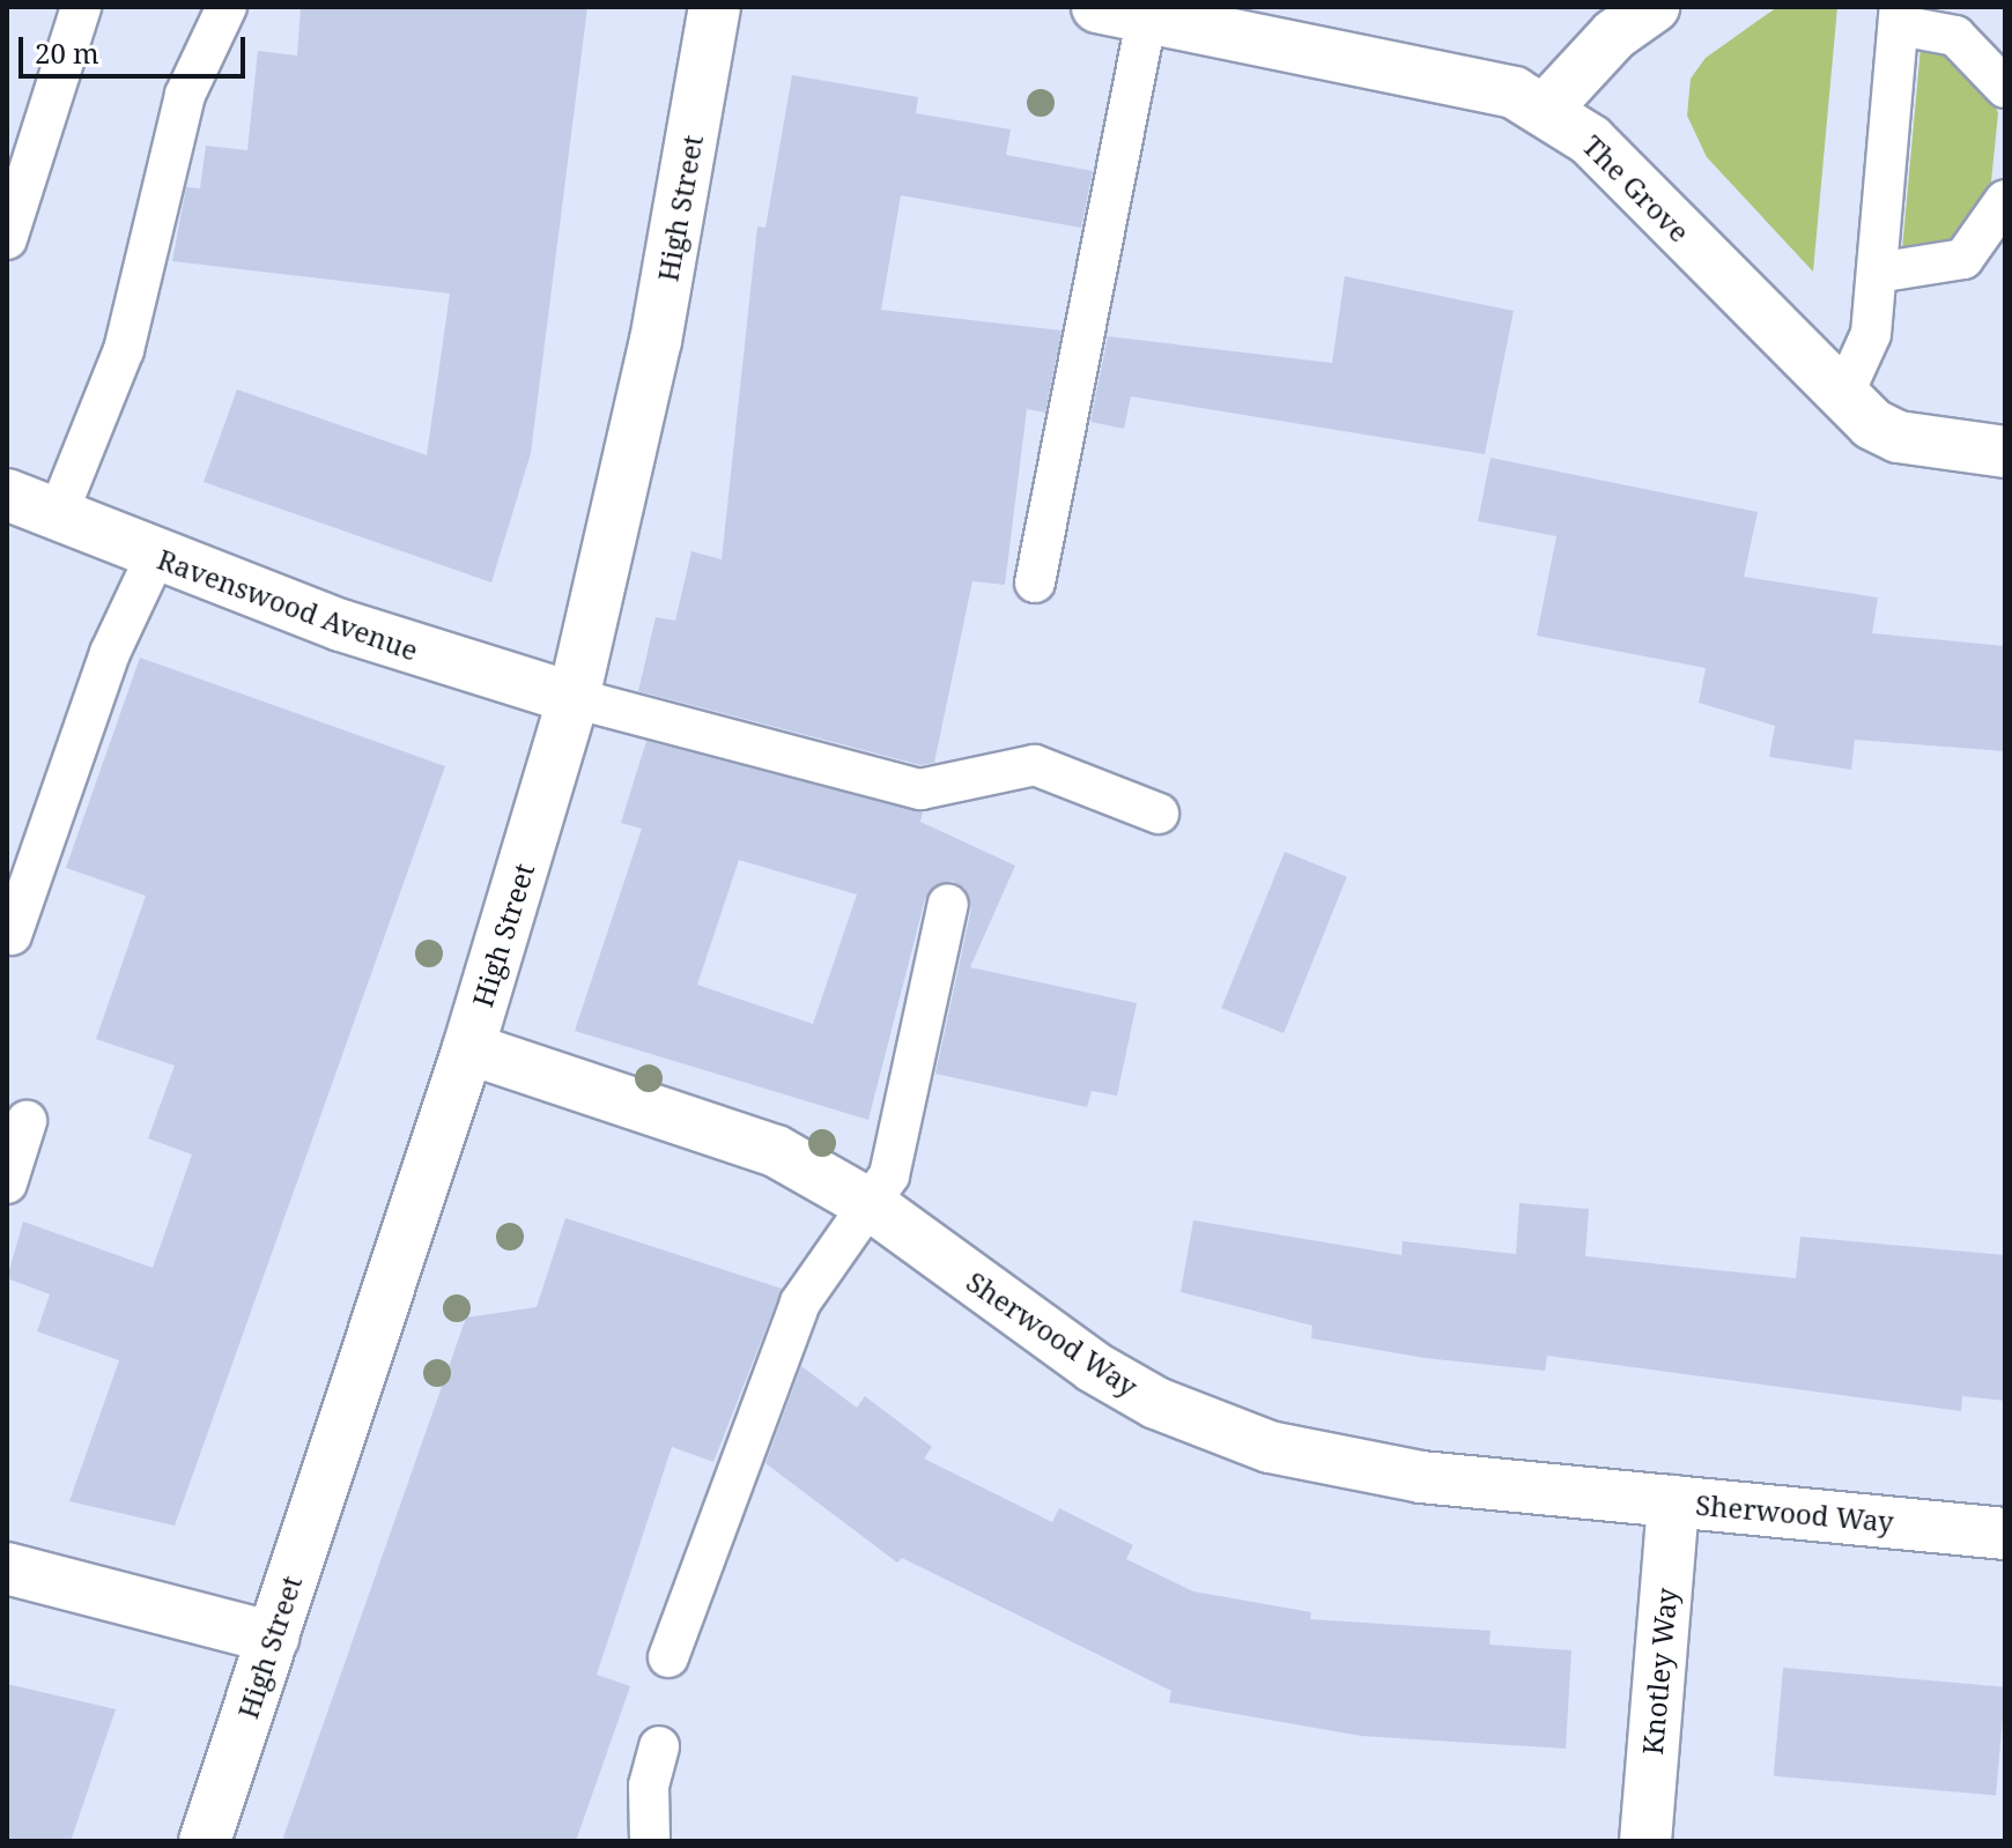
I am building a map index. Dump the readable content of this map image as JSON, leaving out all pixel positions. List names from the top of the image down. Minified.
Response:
{"streets":{"main road":["The Grove","High Street","Ravenswood Avenue","Sherwood Way","Knotley Way"]},"crossings":[["High Street","Ravenswood Avenue"],["High Street","Sherwood Way"],["Sherwood Way","Knotley Way"]],"scale_bar":"20 m"}
